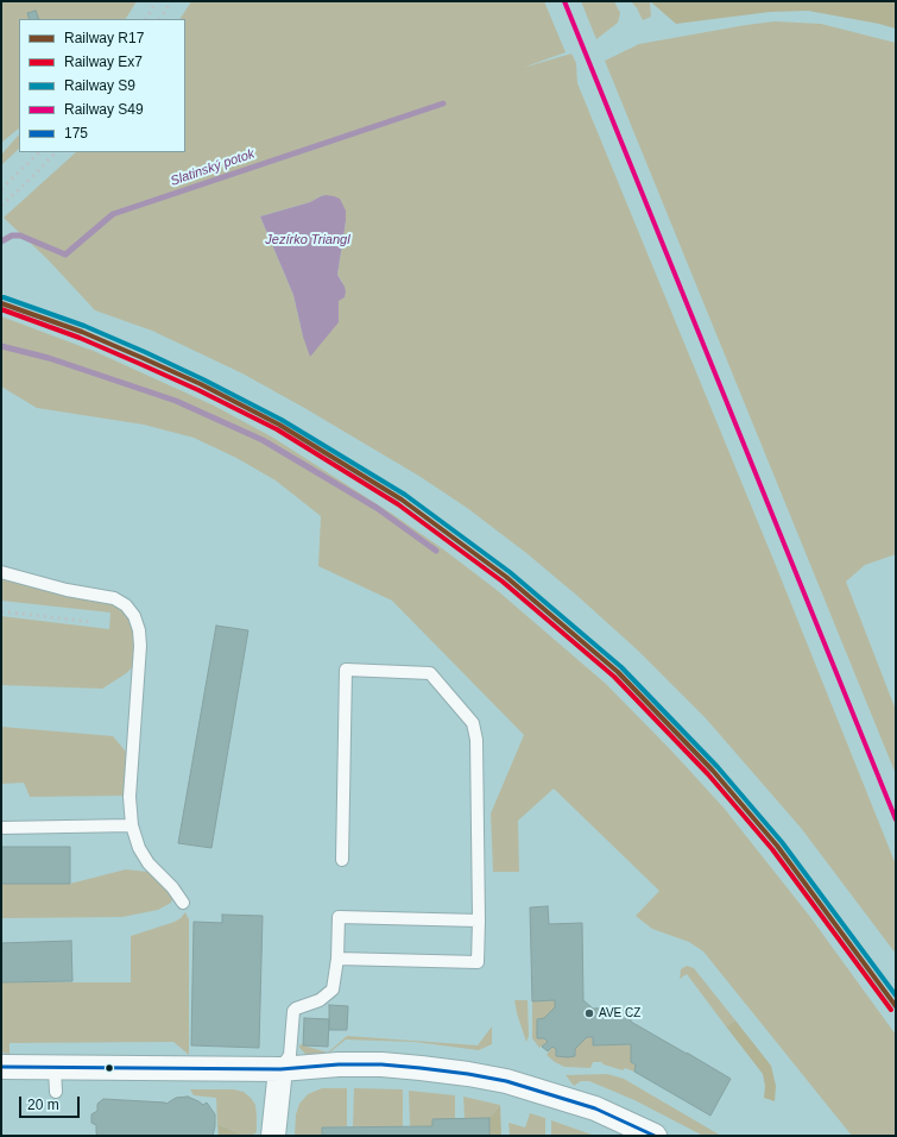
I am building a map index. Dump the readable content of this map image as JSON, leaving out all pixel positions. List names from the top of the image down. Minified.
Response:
{"water":["Slatinský potok","Jezírko Triangl"],"places":["AVE CZ"],"lines":["rail line S49","rail line S9","rail line R17","rail line Ex7","transit line 175"],"legend":["Railway R17","Railway Ex7","Railway S9","Railway S49","175"],"scale_bar":"20 m"}
